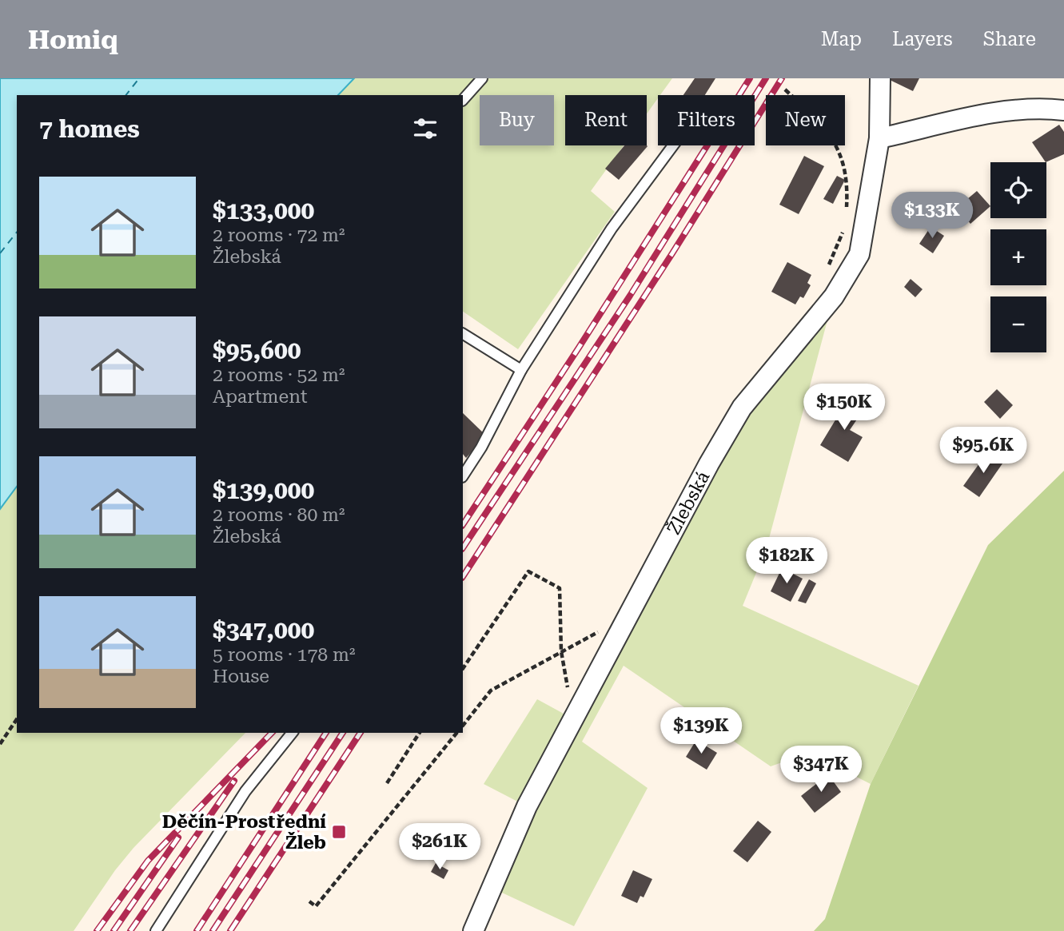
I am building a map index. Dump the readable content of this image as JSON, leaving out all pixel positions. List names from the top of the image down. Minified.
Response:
{"streets":{"street":["Žlebská"]},"places":{"transit":["Děčín-Prostřední Žleb"]},"page":{"header":"Homiq","nav":["Map","Layers","Share"],"chip":["Buy","Rent","Filters","New"],"heading":"7 homes","map_buttons":["+","−"],"list":[{"name":"$133,000","note":"2 rooms · 72 m² · Žlebská"},{"name":"$95,600","note":"2 rooms · 52 m² · Apartment"},{"name":"$139,000","note":"2 rooms · 80 m² · Žlebská"},{"name":"$347,000","note":"5 rooms · 178 m² · House"}],"price":["$133K","$150K","$95.6K","$182K","$139K","$347K","$261K"]}}
